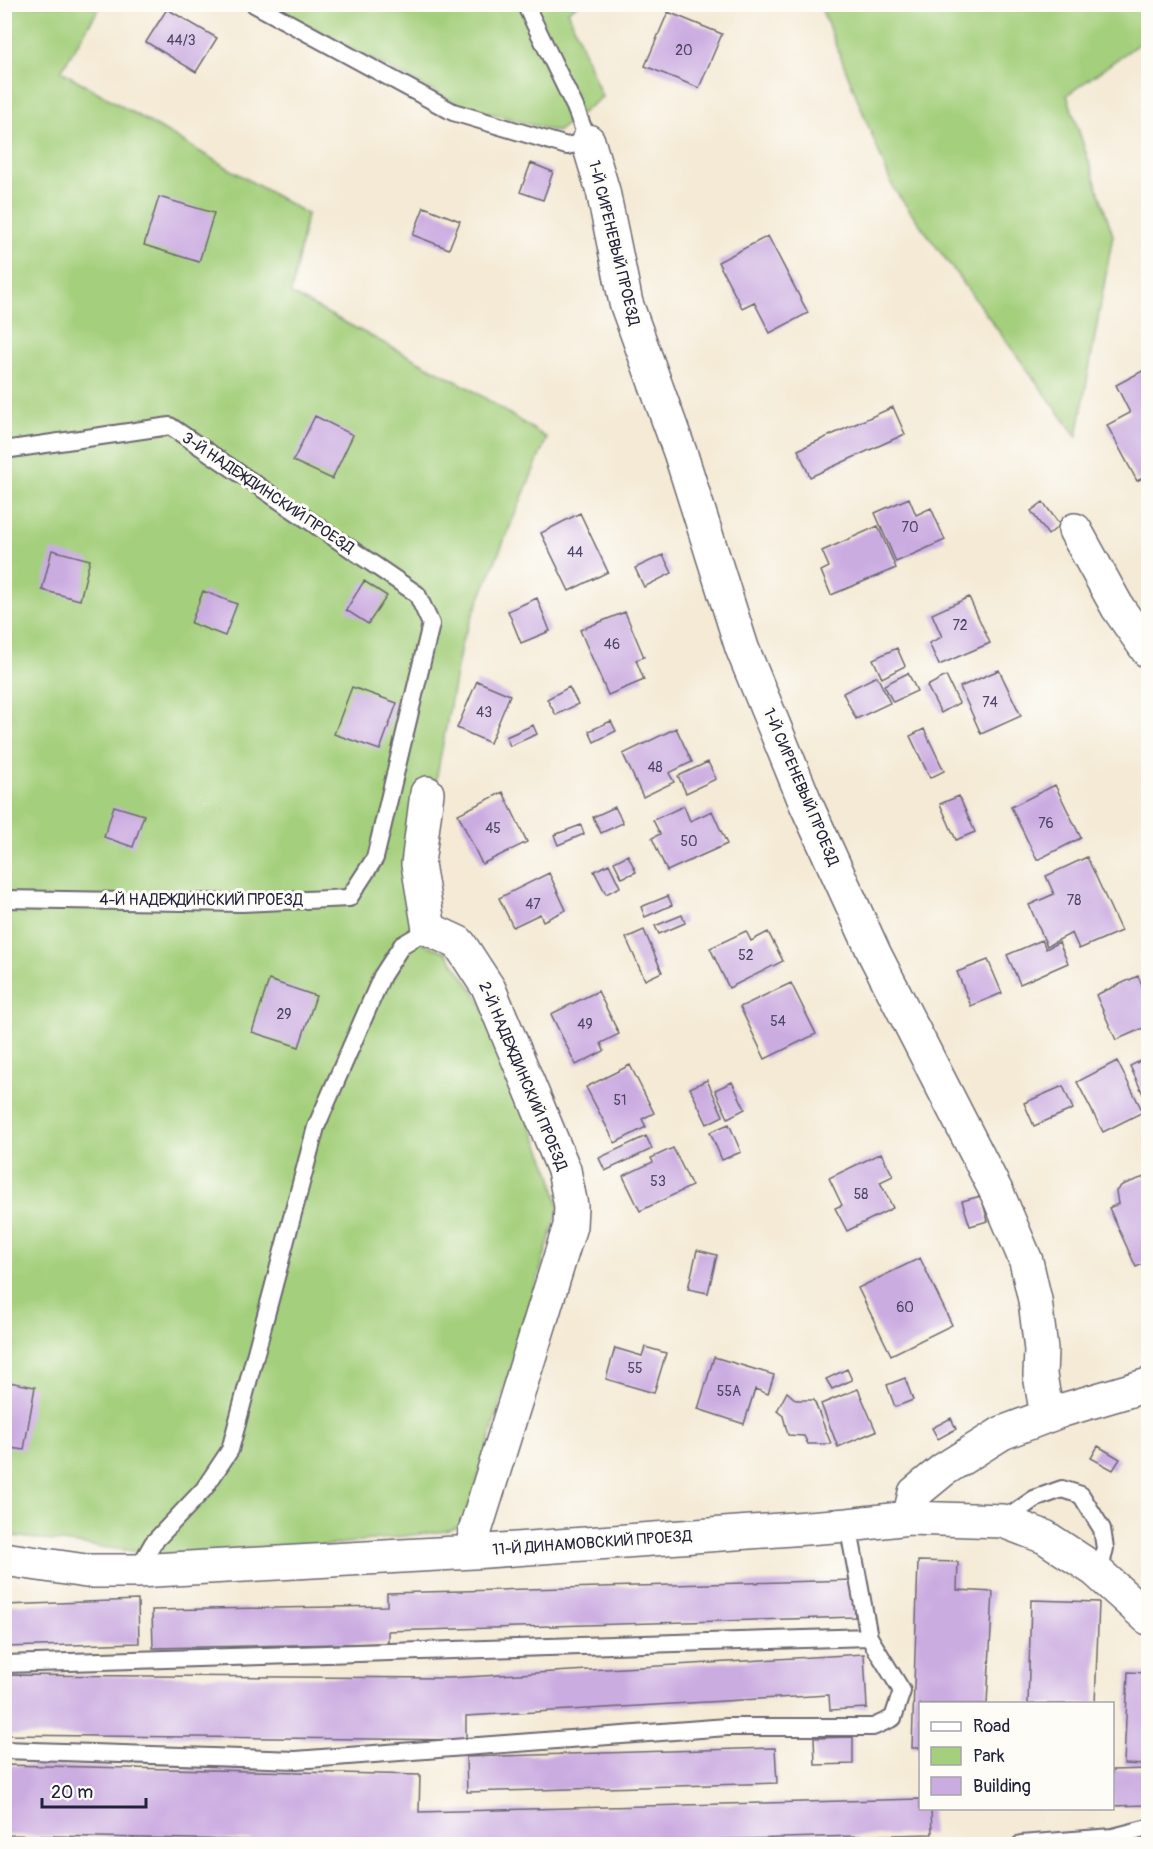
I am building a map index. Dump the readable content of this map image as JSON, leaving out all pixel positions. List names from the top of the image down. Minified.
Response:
{"streets":{"street":["1-Й СИРЕНЕВЫЙ ПРОЕЗД","2-Й НАДЕЖДИНСКИЙ ПРОЕЗД","11-Й ДИНАМОВСКИЙ ПРОЕЗД"],"lane":["3-Й НАДЕЖДИНСКИЙ ПРОЕЗД","4-Й НАДЕЖДИНСКИЙ ПРОЕЗД"]},"crossings":[["3-Й НАДЕЖДИНСКИЙ ПРОЕЗД","4-Й НАДЕЖДИНСКИЙ ПРОЕЗД"],["2-Й НАДЕЖДИНСКИЙ ПРОЕЗД","11-Й ДИНАМОВСКИЙ ПРОЕЗД"]],"house_numbers":["44/3","20","70","44","72","46","74","43","48","76","45","50","78","47","52","29","54","49","51","53","58","60","55","55А"],"legend":["Road","Park","Building"],"scale_bar":"20 m"}
